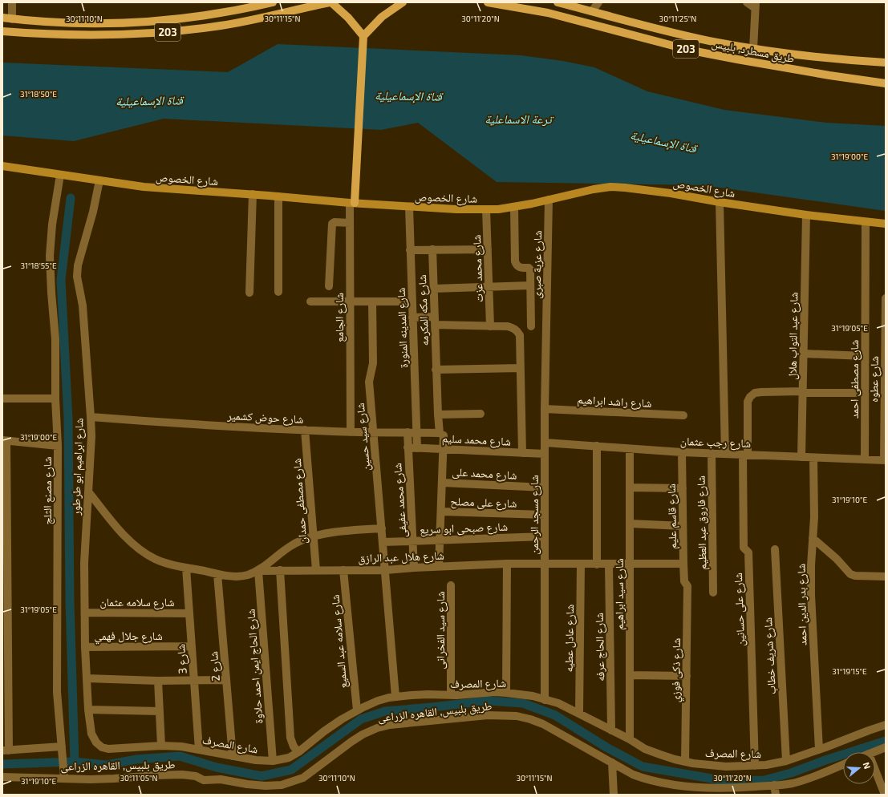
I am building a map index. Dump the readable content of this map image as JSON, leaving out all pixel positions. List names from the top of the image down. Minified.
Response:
{"streets":{"main road":["203","طريق مسطرد, بلبيس","شارع الخصوص"],"street":["شارع عزبة صبرى","شارع محمد عزت","شارع مكه المكرمه","شارع الجامع","شارع المدينه المنورة","شارع عبد التواب هلال","شارع مصطفى احمد","شارع عطوه","شارع راشد ابراهيم","شارع حوض كشمير","شارع سيد حسين","شارع محمد سليم","شارع رجب عثمان","شارع ابراهيم ابو طرطور","شارع محمد على","شارع مصنع الثلج","شارع محمد عفيفى","شارع مصطفى حمدان","شارع على مصلح","شارع مسجد الرحمن","شارع قاسم عليم","شارع فاروق عبد العظيم","شارع صبحى ابو سريع","شارع هلال عبد الرازق","شارع سيد ابراهيم","شارع سلامه عثمان","شارع بدر الدين احمد","شارع على حسانين","شارع سيد الفخرانى","شارع جلال فهمي","شارع عادل عطيه","شارع سلامه عبد السميع","شارع الحاج عرفه","شارع شريف خطاب","شارع 3","شارع 2","شارع الحاج ايمن احمد حلاوة","شارع ذكى فوزي","شارع المصرف","طريق بلبيس, القاهره الزراعى"]},"crossings":[["شارع الخصوص","شارع عزبة صبرى"],["شارع الخصوص","شارع محمد عزت"],["شارع الخصوص","شارع الجامع"],["شارع الخصوص","شارع المدينه المنورة"],["شارع الخصوص","شارع عبد التواب هلال"],["شارع الخصوص","شارع مصطفى احمد"],["شارع الخصوص","شارع ابراهيم ابو طرطور"],["شارع الخصوص","شارع مصنع الثلج"],["شارع عزبة صبرى","شارع مسجد الرحمن"],["شارع مكه المكرمه","شارع حوض كشمير"],["شارع مكه المكرمه","شارع محمد سليم"],["شارع مكه المكرمه","شارع محمد على"],["شارع مكه المكرمه","شارع على مصلح"],["شارع مكه المكرمه","شارع صبحى ابو سريع"],["شارع مكه المكرمه","شارع هلال عبد الرازق"],["شارع الجامع","شارع حوض كشمير"],["شارع المدينه المنورة","شارع حوض كشمير"],["شارع المدينه المنورة","شارع محمد سليم"],["شارع عبد التواب هلال","شارع رجب عثمان"],["شارع عبد التواب هلال","شارع على حسانين"],["شارع مصطفى احمد","شارع رجب عثمان"],["شارع عطوه","شارع رجب عثمان"],["شارع راشد ابراهيم","شارع مسجد الرحمن"],["شارع حوض كشمير","شارع سيد حسين"],["شارع حوض كشمير","شارع ابراهيم ابو طرطور"],["شارع حوض كشمير","شارع محمد عفيفى"],["شارع حوض كشمير","شارع مصطفى حمدان"],["شارع سيد حسين","شارع صبحى ابو سريع"],["شارع سيد حسين","شارع هلال عبد الرازق"],["شارع محمد سليم","شارع محمد عفيفى"],["شارع محمد سليم","شارع مسجد الرحمن"],["شارع رجب عثمان","شارع مسجد الرحمن"],["شارع رجب عثمان","شارع قاسم عليم"],["شارع رجب عثمان","شارع فاروق عبد العظيم"],["شارع رجب عثمان","شارع سيد ابراهيم"],["شارع رجب عثمان","شارع بدر الدين احمد"],["شارع رجب عثمان","شارع على حسانين"],["شارع ابراهيم ابو طرطور","شارع سلامه عثمان"],["شارع ابراهيم ابو طرطور","شارع جلال فهمي"],["شارع ابراهيم ابو طرطور","شارع المصرف"],["شارع محمد على","شارع مسجد الرحمن"],["شارع مصنع الثلج","طريق بلبيس, القاهره الزراعى"],["شارع محمد عفيفى","شارع صبحى ابو سريع"],["شارع محمد عفيفى","شارع هلال عبد الرازق"],["شارع مصطفى حمدان","شارع هلال عبد الرازق"],["شارع على مصلح","شارع مسجد الرحمن"],["شارع مسجد الرحمن","شارع صبحى ابو سريع"],["شارع مسجد الرحمن","شارع هلال عبد الرازق"],["شارع مسجد الرحمن","شارع المصرف"],["شارع قاسم عليم","شارع هلال عبد الرازق"],["شارع قاسم عليم","شارع ذكى فوزي"],["شارع هلال عبد الرازق","شارع سيد ابراهيم"],["شارع هلال عبد الرازق","شارع عادل عطيه"],["شارع هلال عبد الرازق","شارع سلامه عبد السميع"],["شارع هلال عبد الرازق","شارع الحاج عرفه"],["شارع هلال عبد الرازق","شارع الحاج ايمن احمد حلاوة"],["شارع سيد ابراهيم","شارع المصرف"],["شارع سلامه عثمان","شارع 3"],["شارع بدر الدين احمد","شارع المصرف"],["شارع على حسانين","شارع المصرف"],["شارع سيد الفخرانى","شارع المصرف"],["شارع جلال فهمي","شارع 3"],["شارع عادل عطيه","شارع المصرف"],["شارع سلامه عبد السميع","شارع المصرف"],["شارع الحاج عرفه","شارع المصرف"],["شارع شريف خطاب","شارع المصرف"],["شارع 3","شارع المصرف"],["شارع 2","شارع المصرف"],["شارع الحاج ايمن احمد حلاوة","شارع المصرف"],["شارع ذكى فوزي","شارع المصرف"]],"water":["قناة الإسماعيلية","ترعة الاسماعلية"],"north":"right","coordinates":["30°11'10\"N","30°11'15\"N","30°11'20\"N","30°11'25\"N","31°18'50\"E","31°19'00\"E","31°18'55\"E","31°19'05\"E","31°19'10\"E","31°19'15\"E","30°11'05\"N"]}
